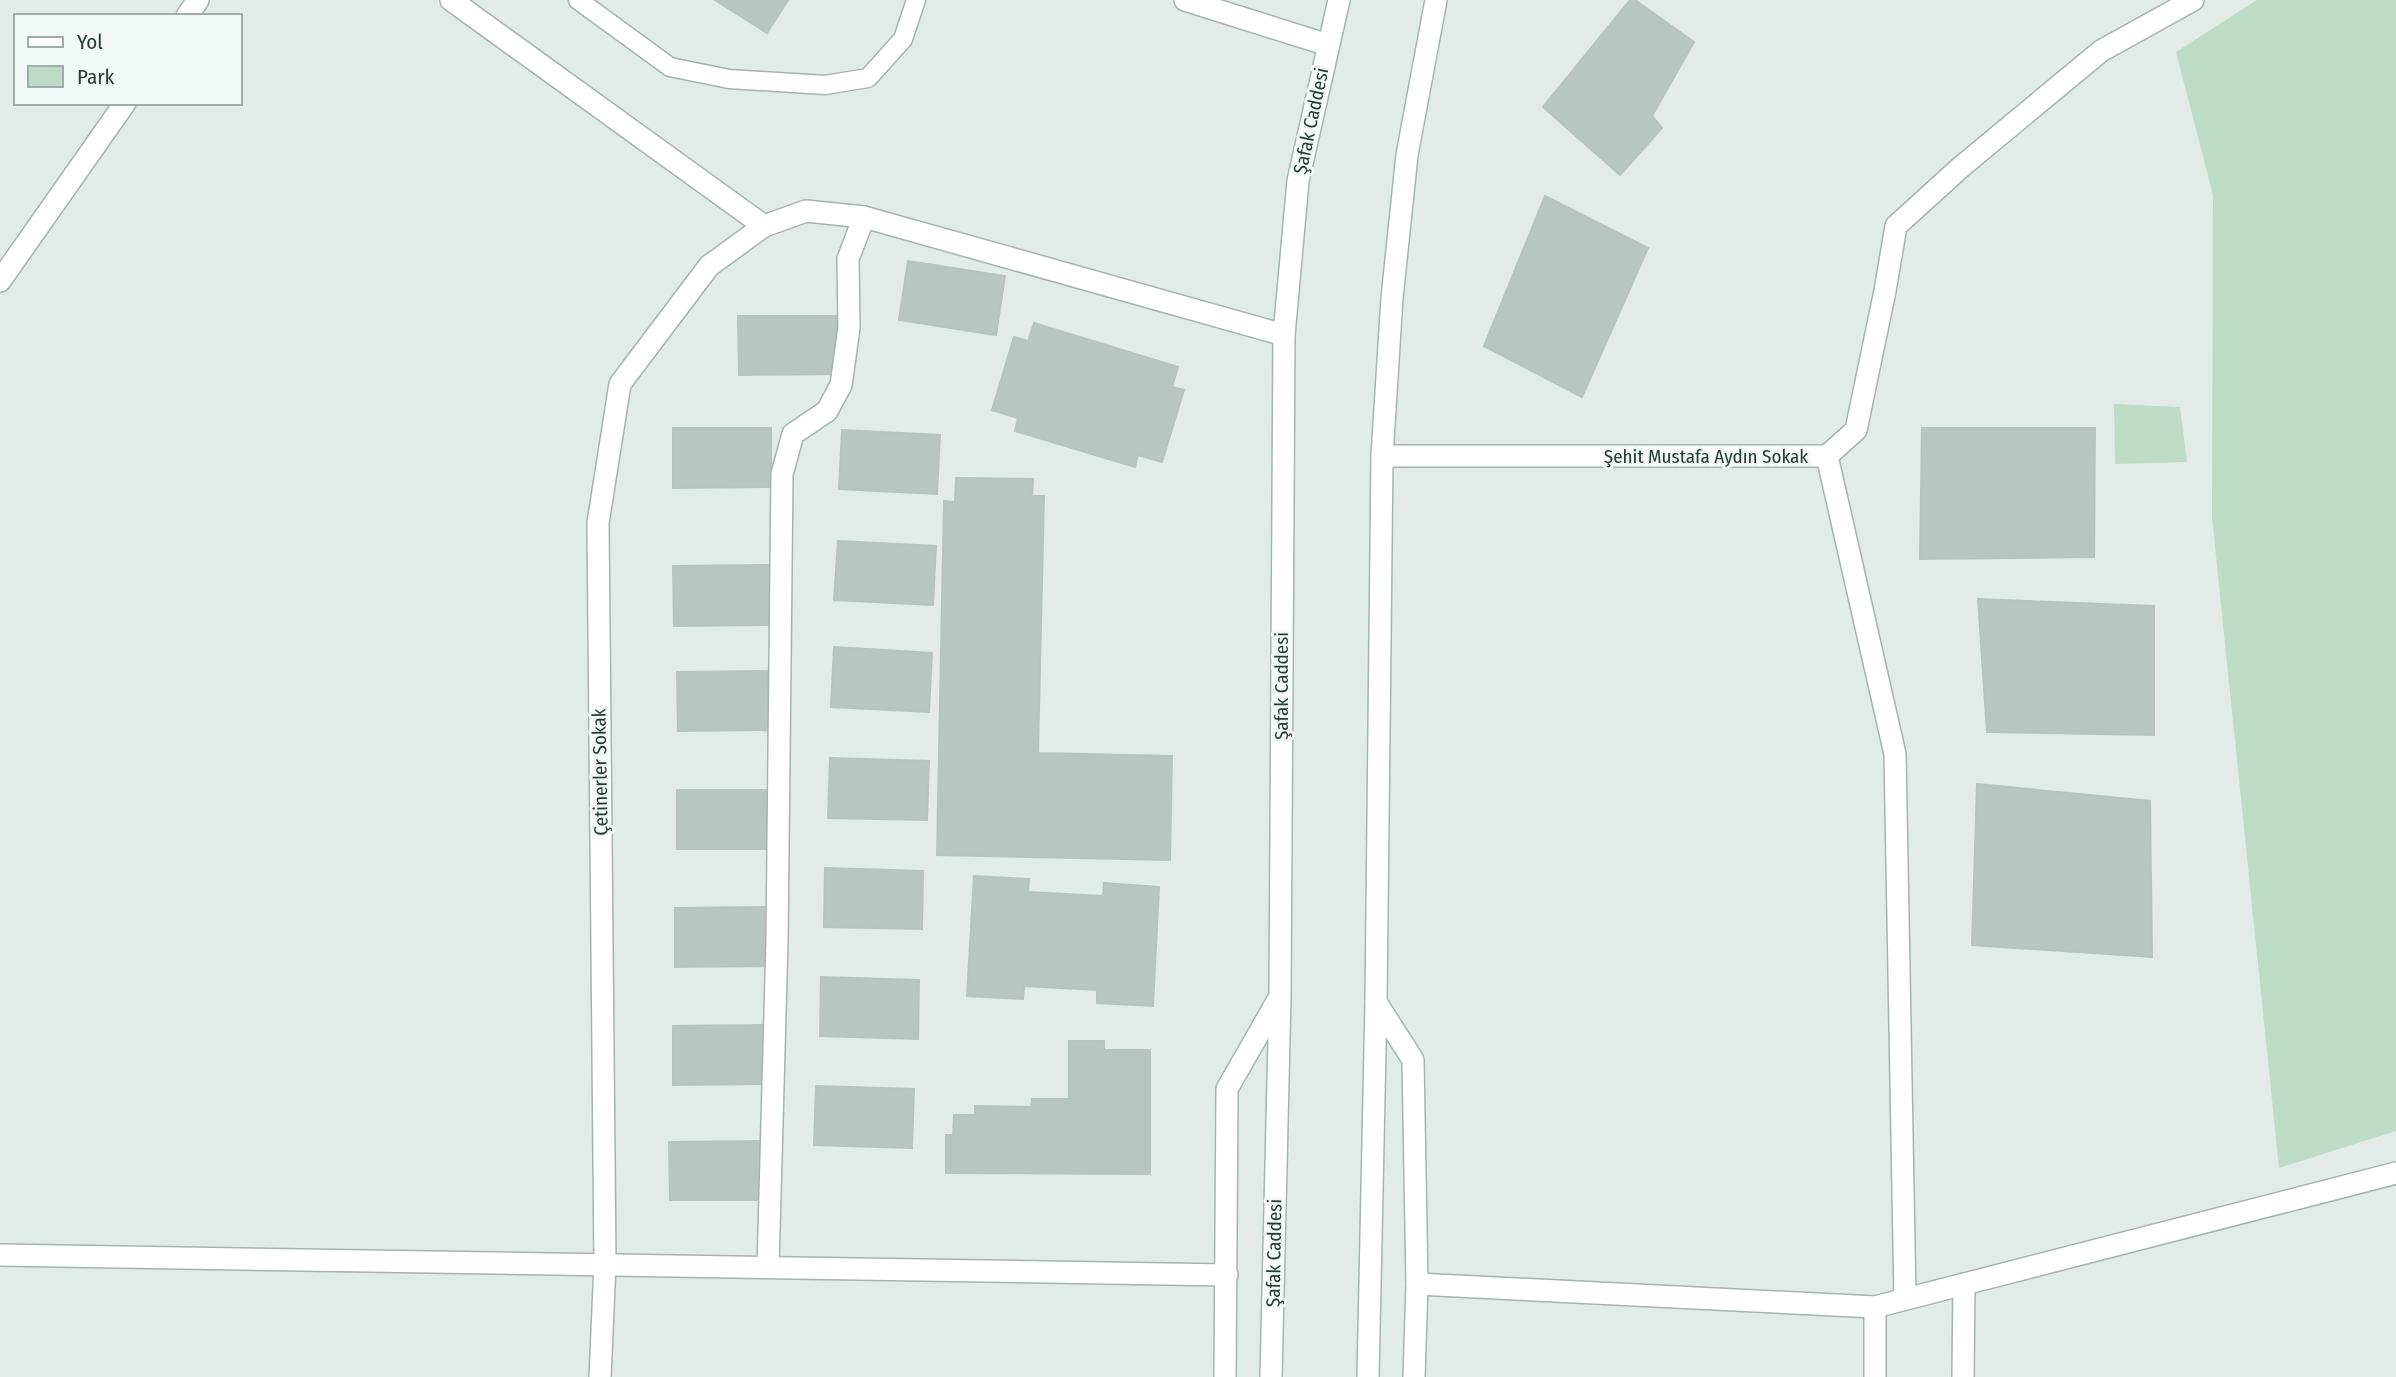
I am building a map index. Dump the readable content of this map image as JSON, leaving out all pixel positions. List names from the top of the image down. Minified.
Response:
{"streets":{"street":["Şafak Caddesi","Şehit Mustafa Aydın Sokak","Çetinerler Sokak"]},"crossings":[["Şafak Caddesi","Çetinerler Sokak"]],"legend":["Yol","Park"]}
